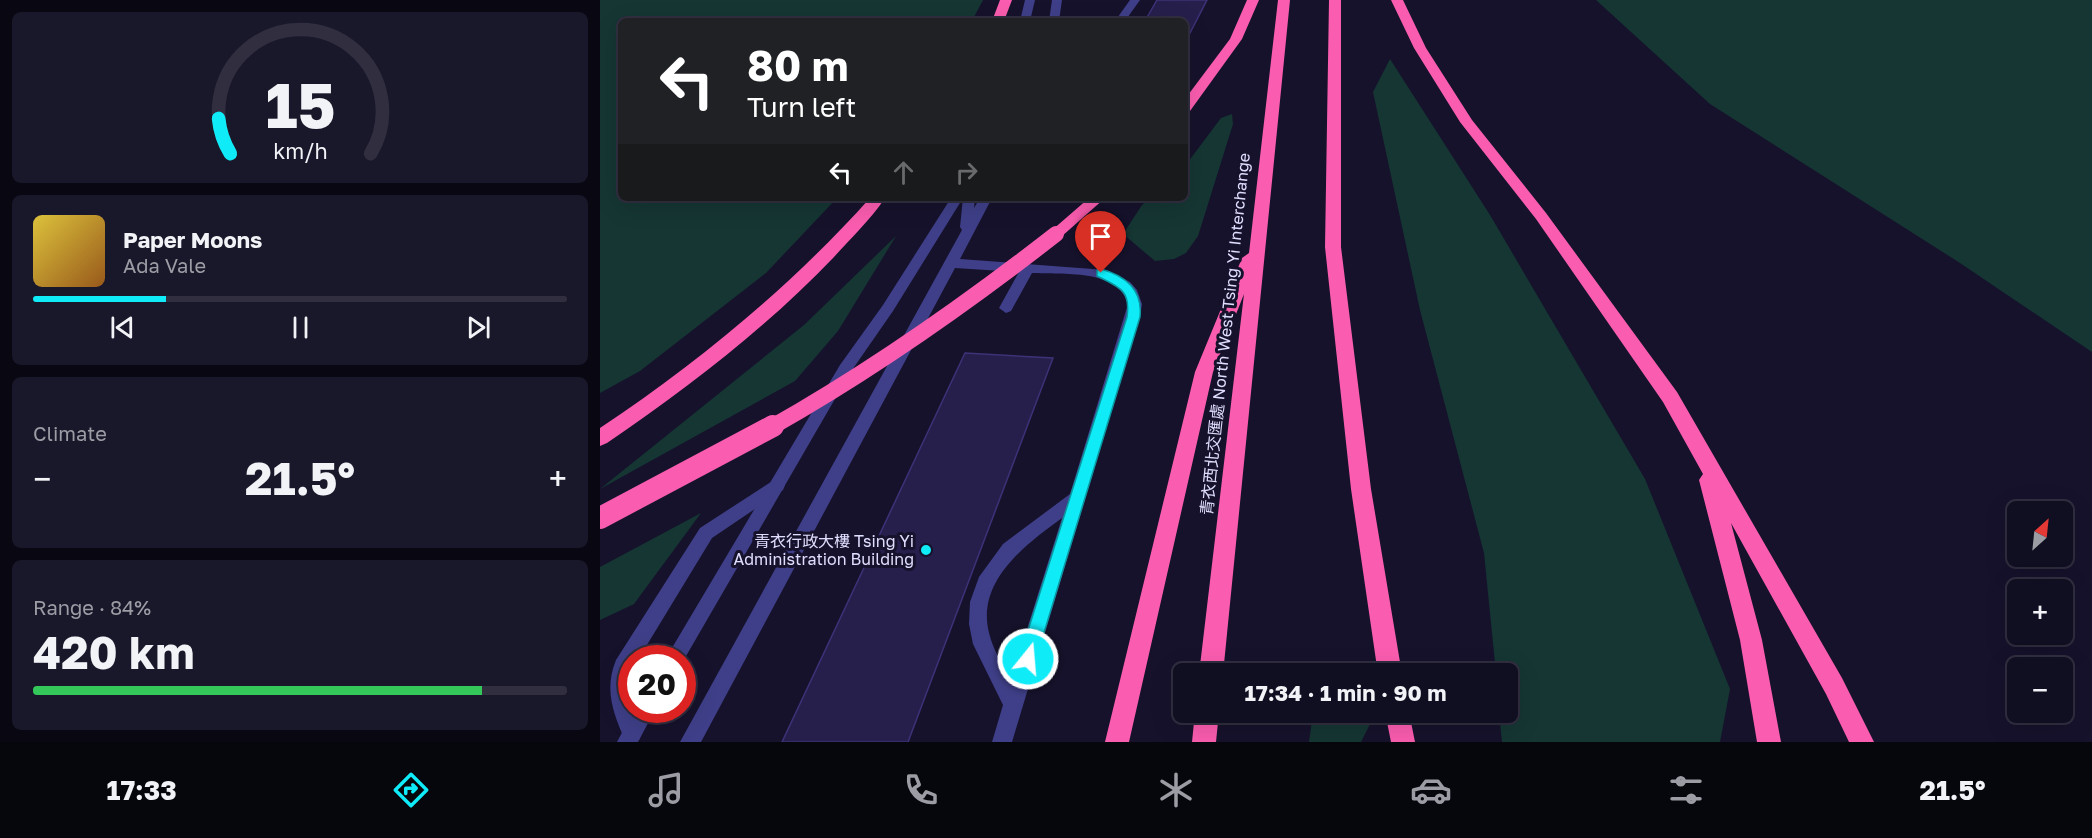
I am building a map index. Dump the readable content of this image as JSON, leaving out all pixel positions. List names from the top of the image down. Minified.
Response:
{"streets":{"highway":["青衣西北交匯處 North West Tsing Yi Interchange"]},"places":["青衣行政大樓 Tsing Yi Administration Building"],"north":"top right","page":{"turn":["80 m","Turn left"],"song":["Paper Moons","Ada Vale"],"tile":["Climate",["Range · 84%","420 km"]],"heat":["−","21.5°","+"],"map_buttons":["+","−"],"limit":"20","trip":"17:34 · 1 min · 90 m","tabs":["17:33","21.5°"],"gauge":["15","km/h"]}}
